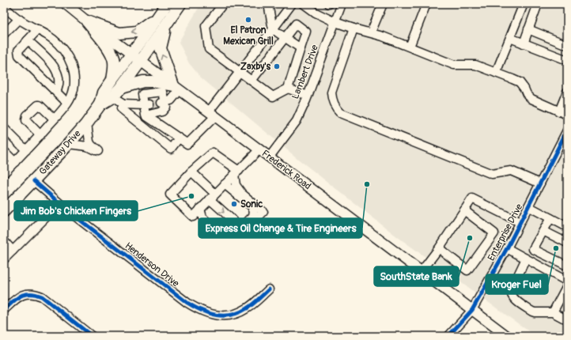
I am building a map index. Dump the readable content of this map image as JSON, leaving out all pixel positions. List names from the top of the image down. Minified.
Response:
{"streets":{"highway":["Gateway Drive"],"main road":["Frederick Road"],"street":["Lambert Drive","Enterprise Drive","Henderson Drive"]},"crossings":[["Lambert Drive","Frederick Road"],["Gateway Drive","Frederick Road"],["Gateway Drive","Henderson Drive"],["Frederick Road","Enterprise Drive"]],"places":["El Patron Mexican Grill","Zaxby's","Express Oil Change & Tire Engineers","Jim Bob's Chicken Fingers","Sonic","SouthState Bank","Kroger Fuel"]}
